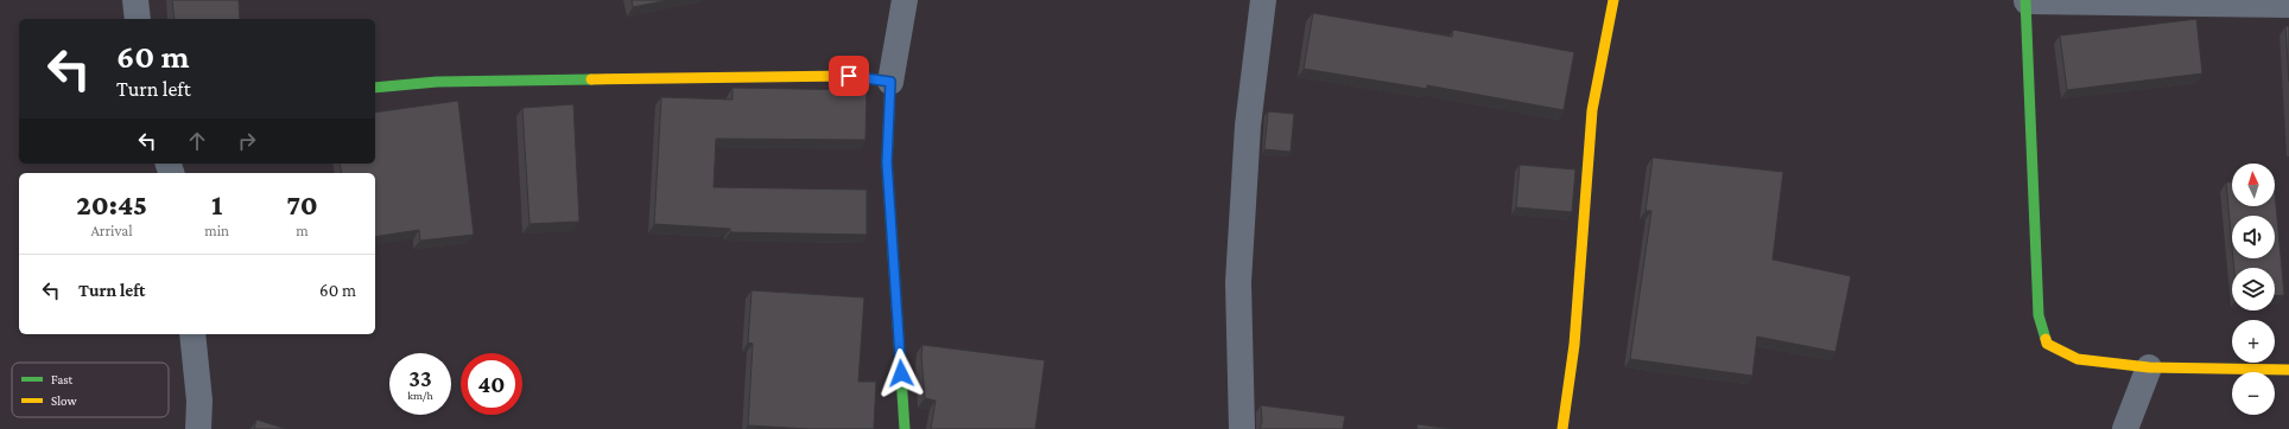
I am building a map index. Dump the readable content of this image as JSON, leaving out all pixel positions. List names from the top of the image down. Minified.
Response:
{"legend":["Fast","Slow"],"north":"top","page":{"turn":["60 m","Turn left"],"map_buttons":["+","−"],"eta":["20:45","Arrival","1","min","70","m"],"list":[{"name":"Turn left","value":"60 m"}],"speed":"33 km/h","limit":"40"}}
